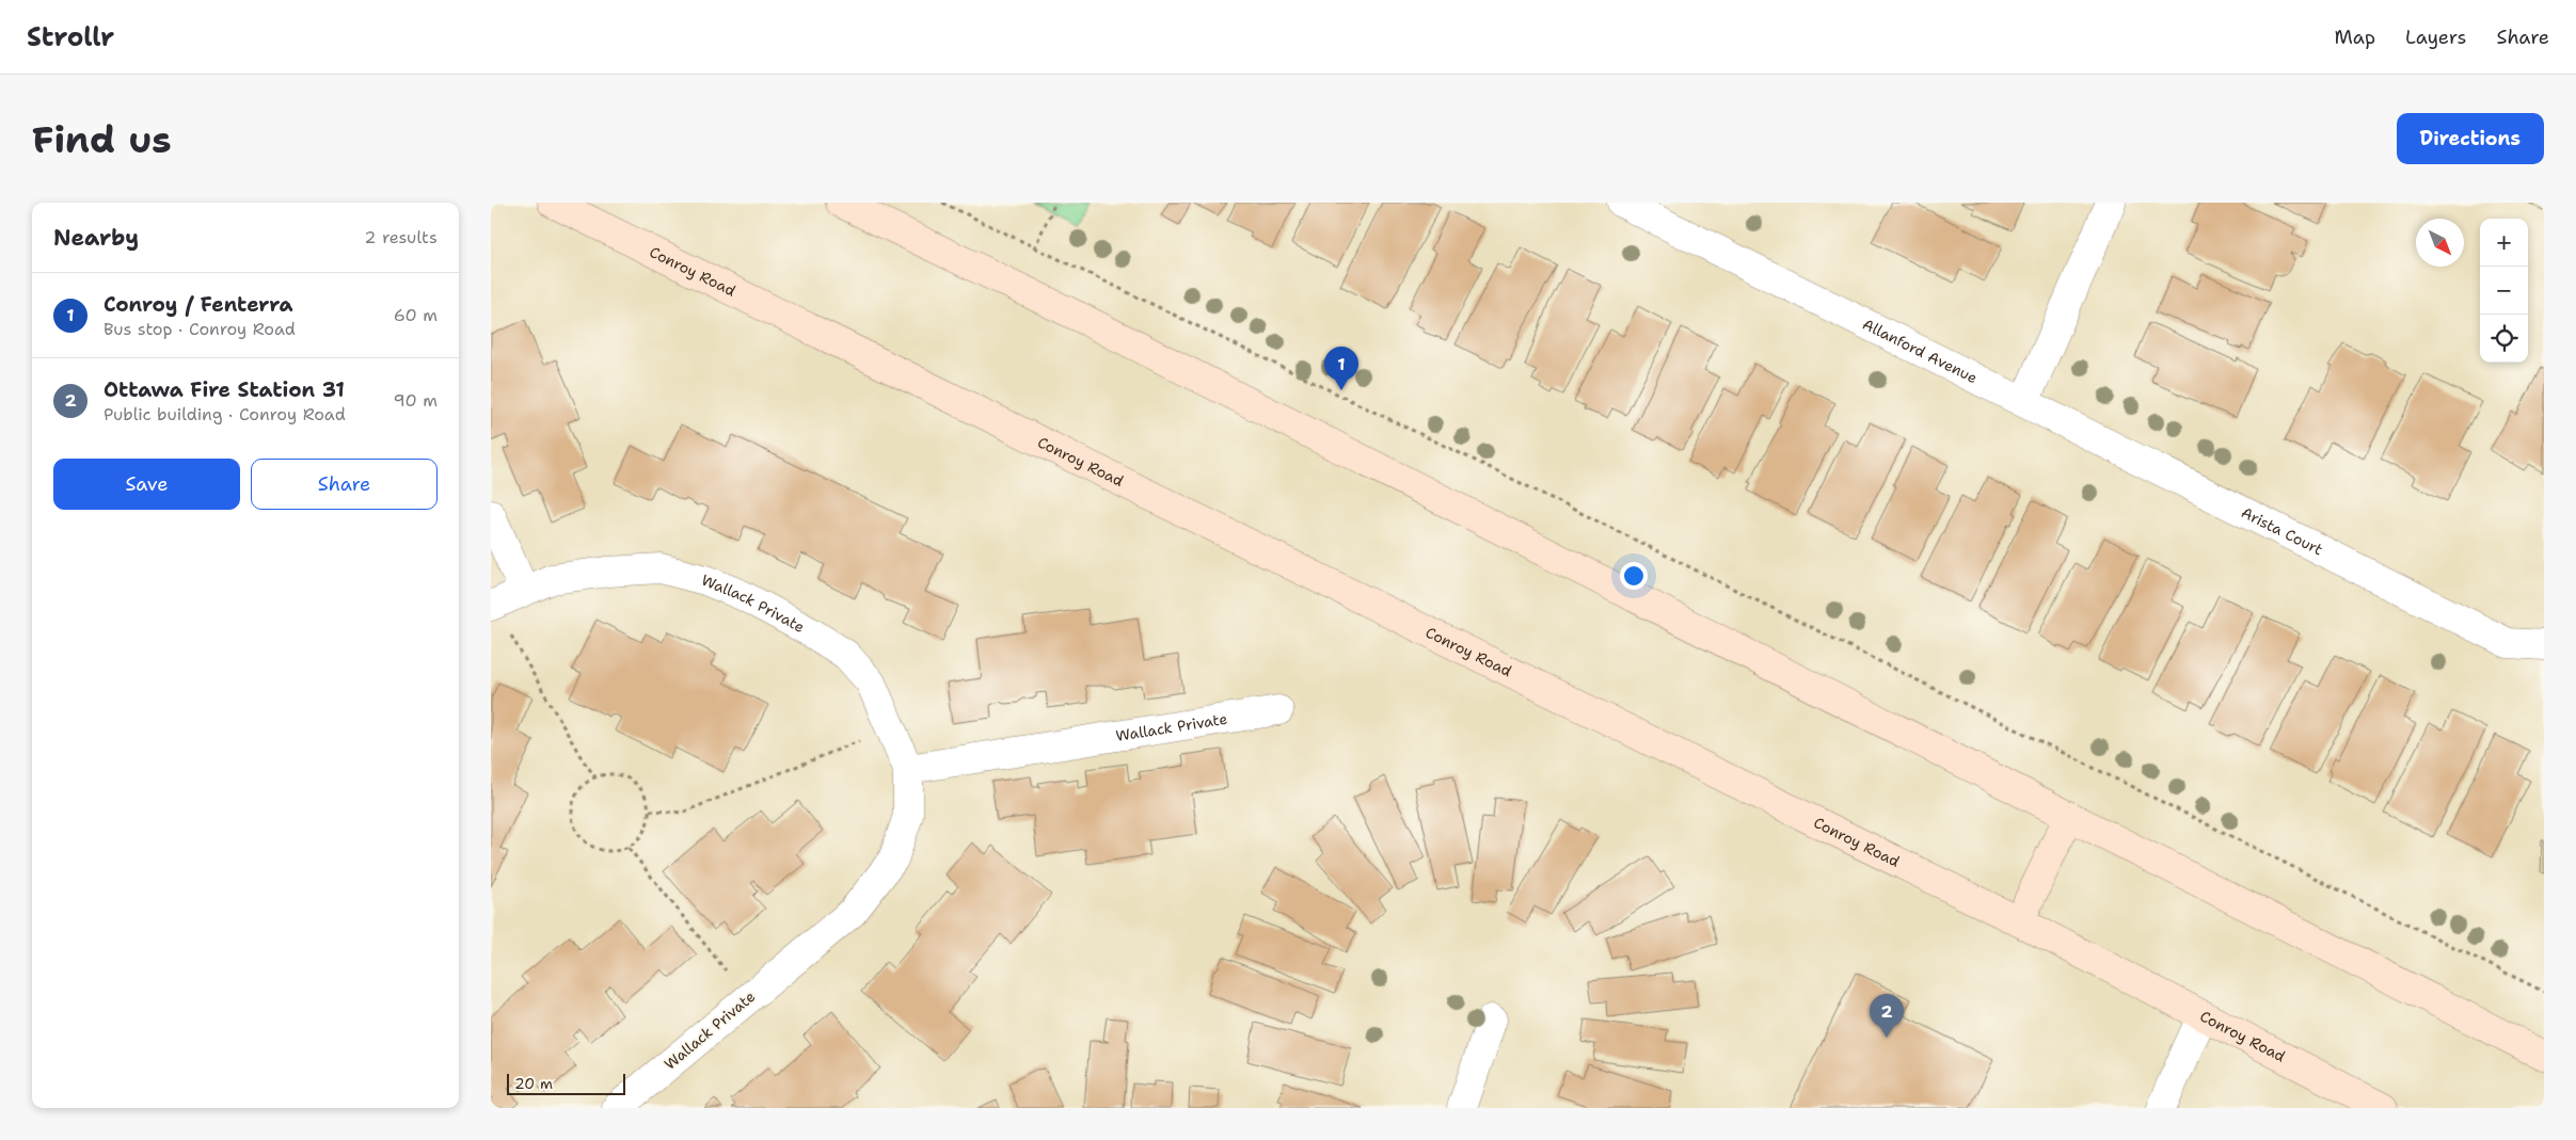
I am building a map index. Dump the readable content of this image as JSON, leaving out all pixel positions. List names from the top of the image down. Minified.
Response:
{"streets":{"main road":["Conroy Road"],"street":["Allanford Avenue","Arista Court","Wallack Private"]},"crossings":[["Allanford Avenue","Arista Court"]],"scale_bar":"20 m","north":"bottom right","page":{"header":"Strollr","nav":["Map","Layers","Share"],"buttons":["Directions",["Save","Share"]],"title":"Find us","heading":["Nearby","2 results"],"map_buttons":["+","−"],"list":[{"mark":"1","name":"Conroy / Fenterra","note":"Bus stop · Conroy Road","value":"60 m"},{"mark":"2","name":"Ottawa Fire Station 31","note":"Public building · Conroy Road","value":"90 m"}],"pins":["1","2"],"scale":"20 m"}}
